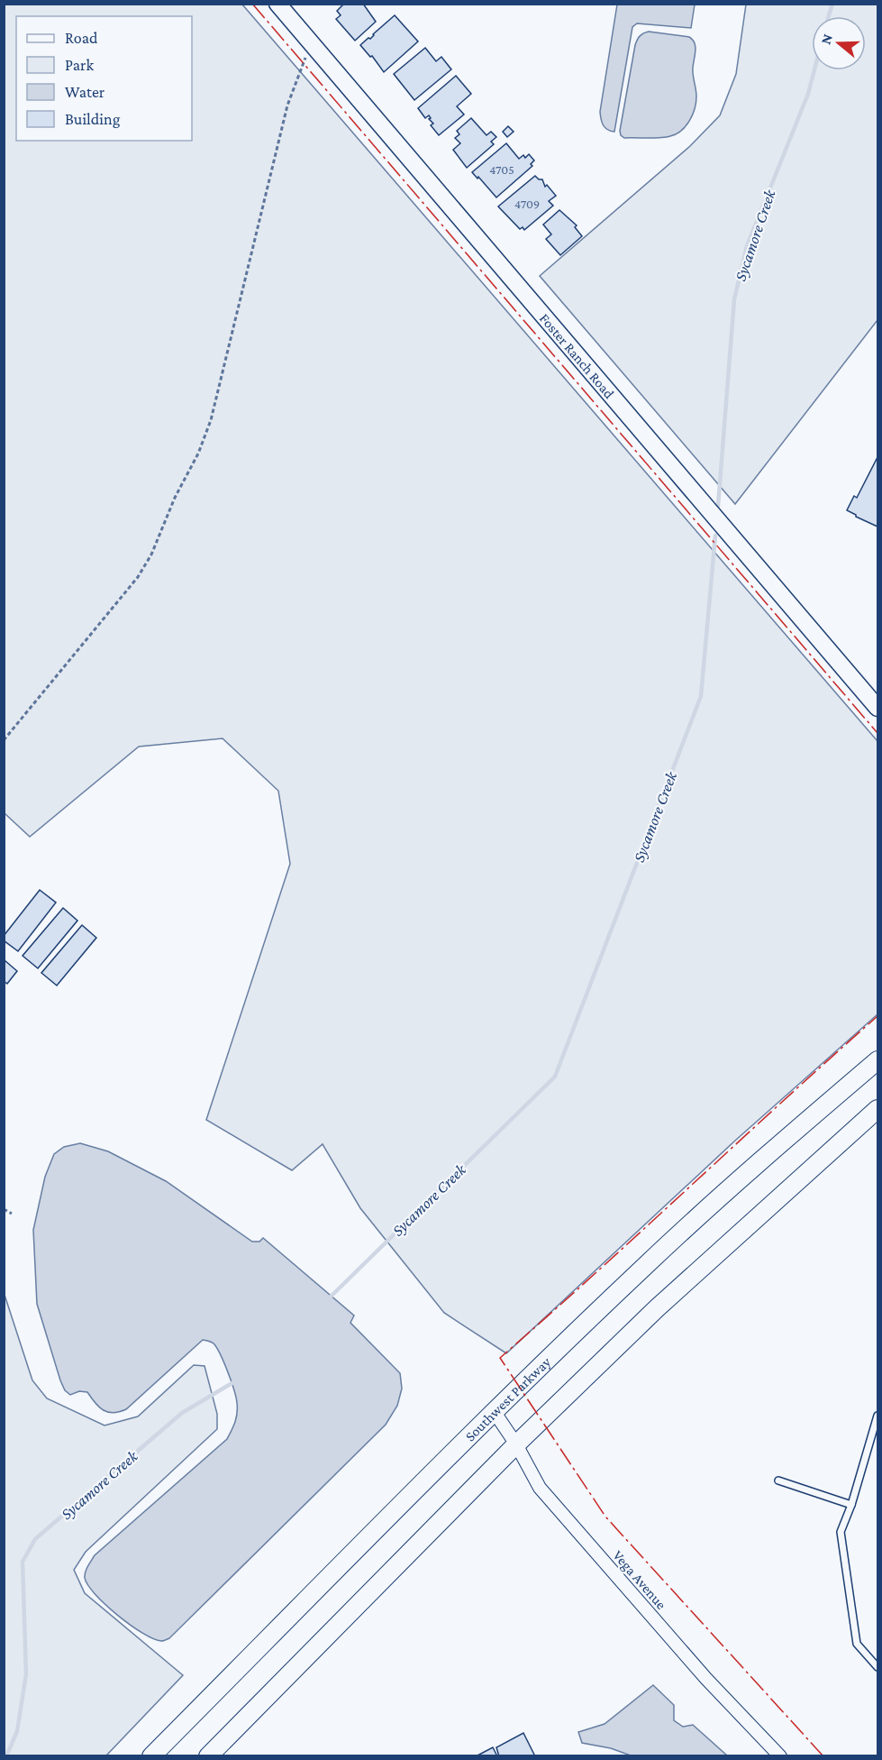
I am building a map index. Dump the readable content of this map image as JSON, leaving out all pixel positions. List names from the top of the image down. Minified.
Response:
{"streets":{"main road":["Southwest Parkway"],"street":["Foster Ranch Road","Vega Avenue"]},"crossings":[["Southwest Parkway","Vega Avenue"]],"water":["Sycamore Creek"],"house_numbers":["4705","4709"],"legend":["Road","Park","Water","Building"],"north":"left"}
